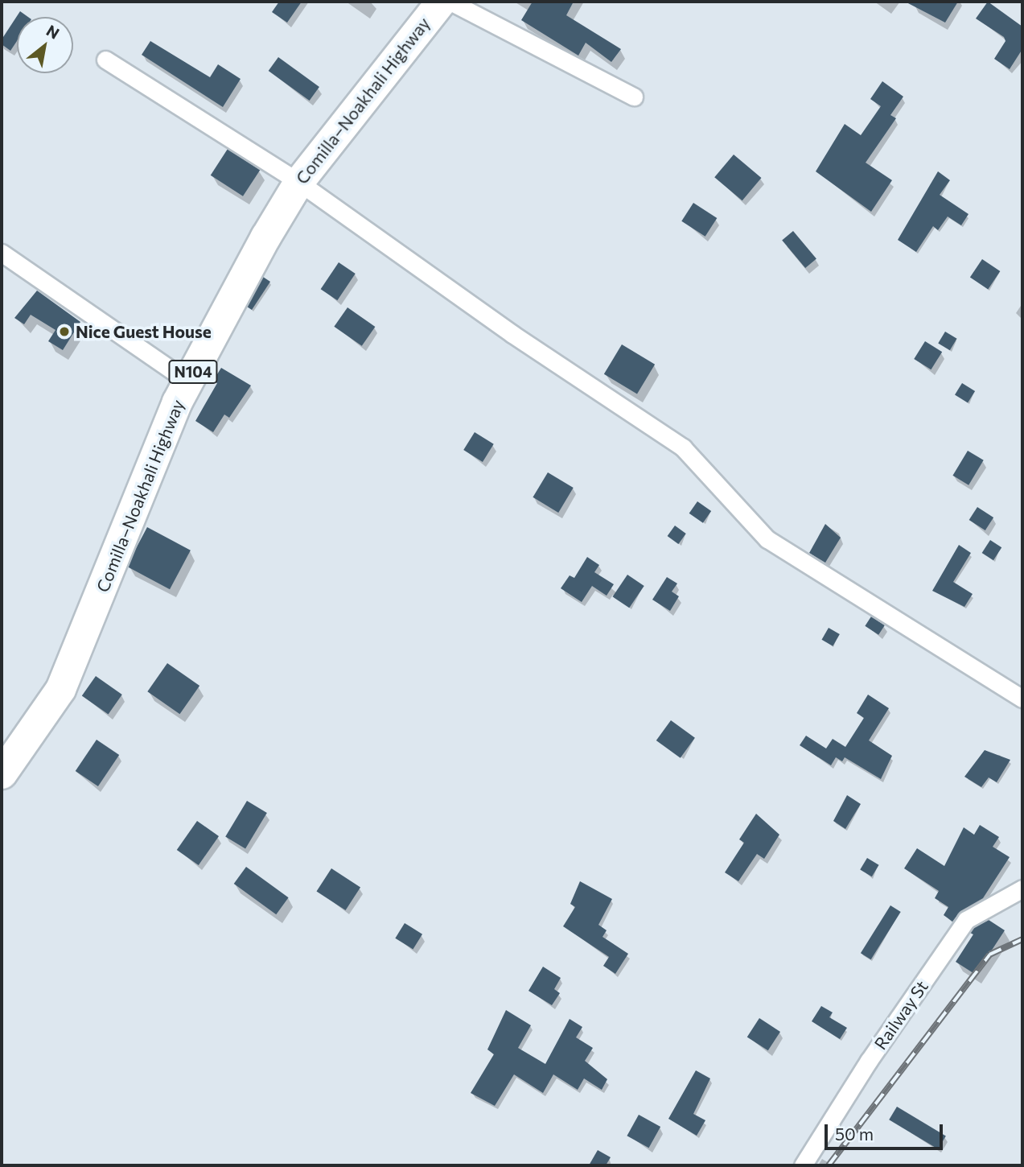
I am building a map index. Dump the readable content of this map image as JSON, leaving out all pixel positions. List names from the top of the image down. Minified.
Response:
{"streets":{"highway":["Comilla–Noakhali Highway","N104"],"street":["Railway St"]},"places":["Nice Guest House"],"scale_bar":"50 m","north":"top right"}
